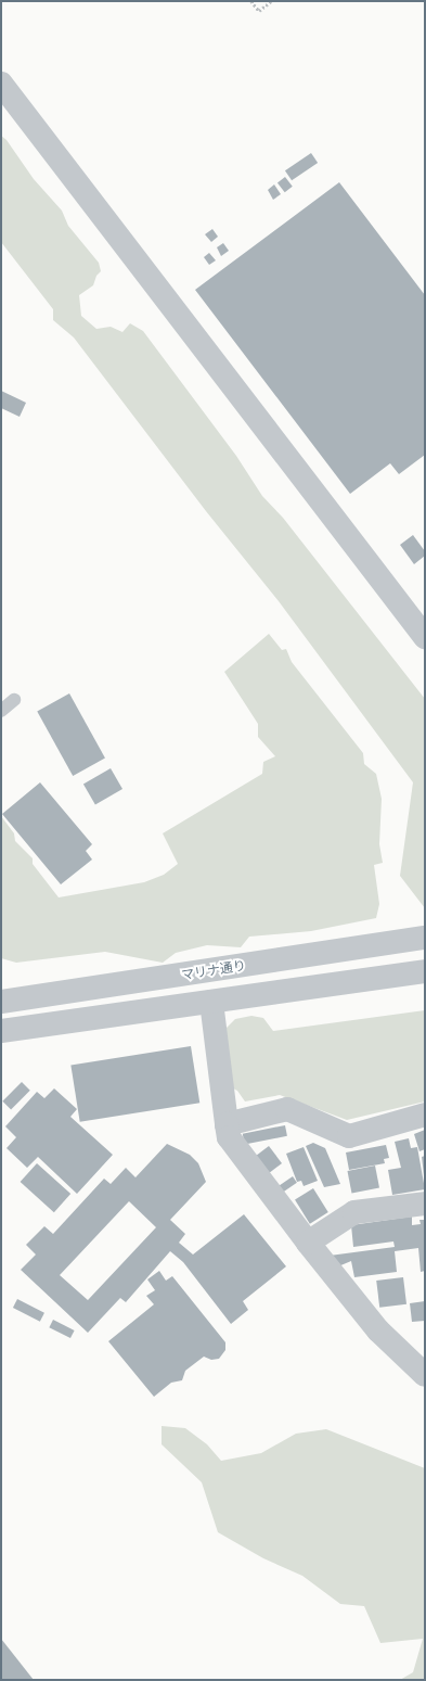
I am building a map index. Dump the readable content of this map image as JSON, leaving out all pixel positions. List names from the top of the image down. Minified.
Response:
{"streets":{"street":["マリナ通り"]}}
